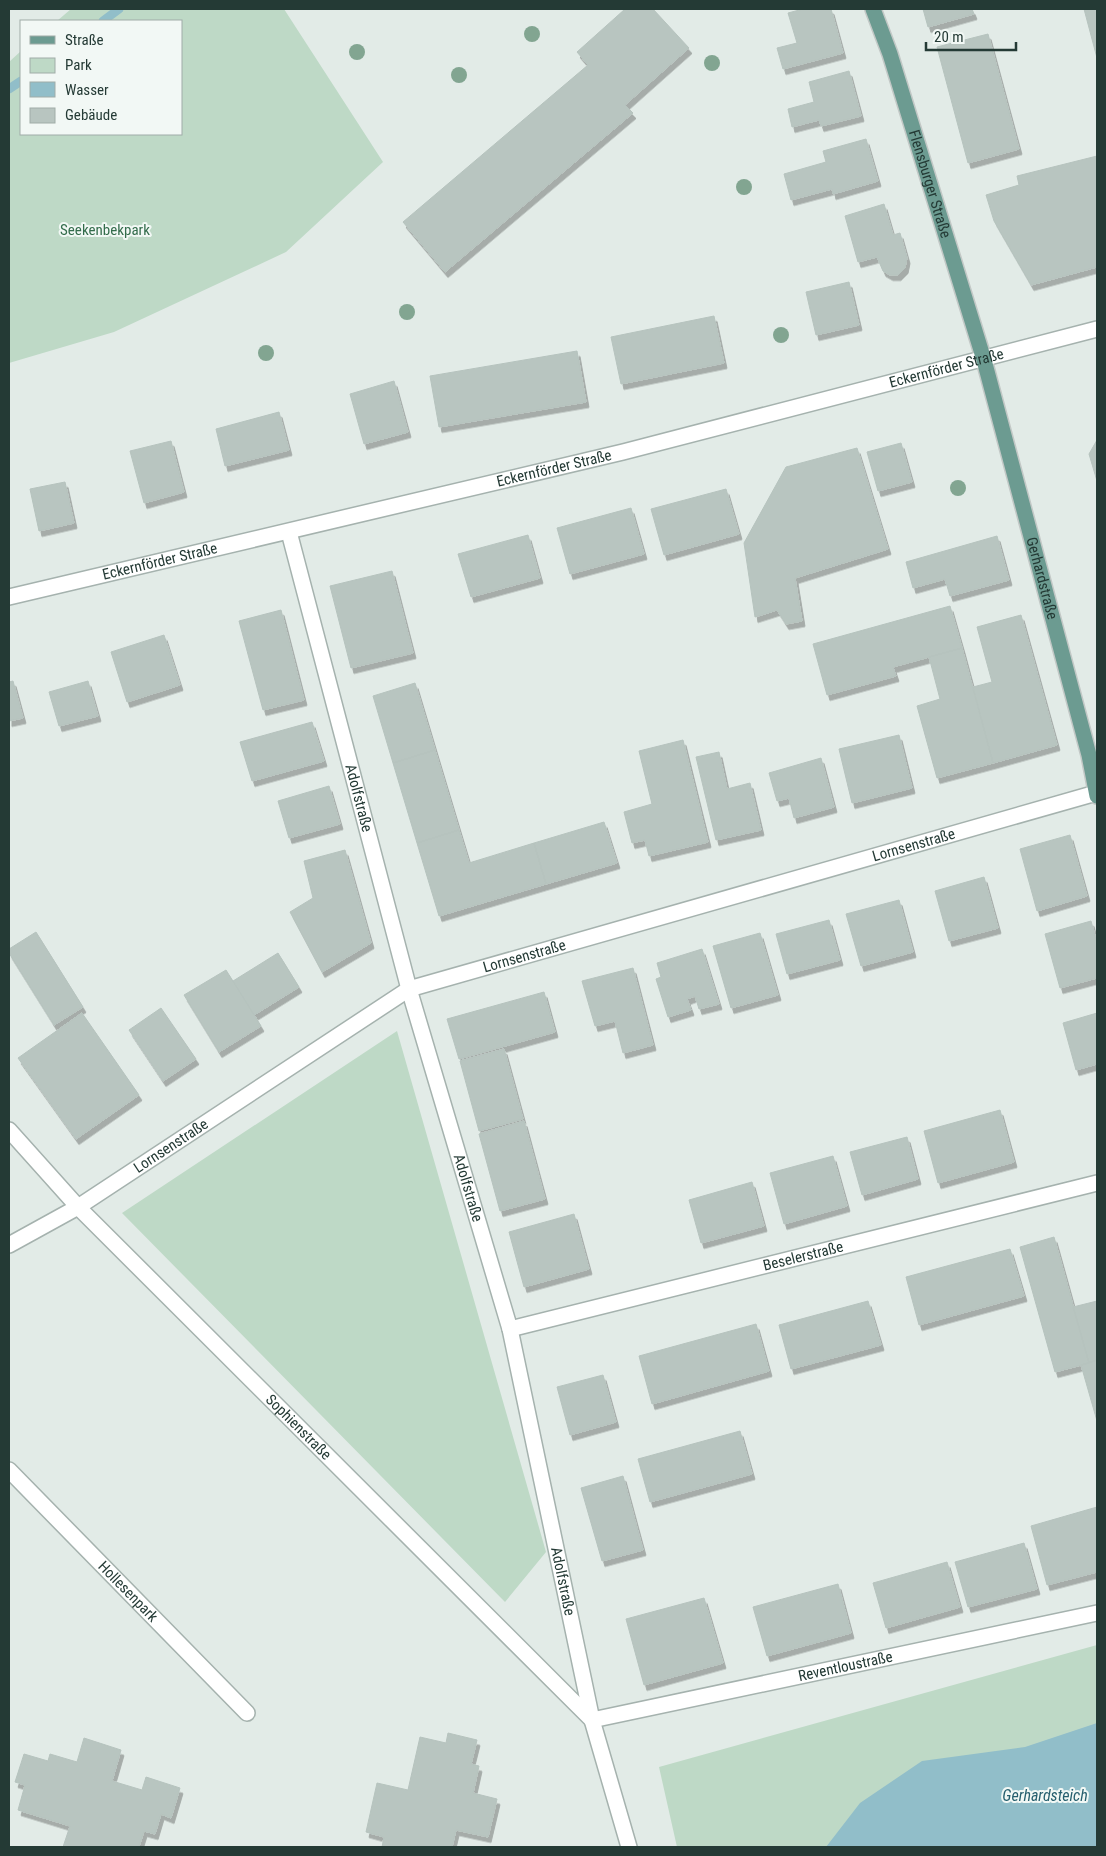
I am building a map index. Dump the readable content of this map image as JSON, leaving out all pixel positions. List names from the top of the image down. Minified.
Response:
{"streets":{"main road":["Flensburger Straße","Gerhardstraße"],"street":["Eckernförder Straße","Adolfstraße","Lornsenstraße","Beselerstraße","Sophienstraße","Hollesenpark","Reventloustraße"]},"crossings":[["Flensburger Straße","Eckernförder Straße"],["Flensburger Straße","Gerhardstraße"],["Eckernförder Straße","Gerhardstraße"],["Eckernförder Straße","Adolfstraße"],["Gerhardstraße","Lornsenstraße"],["Adolfstraße","Lornsenstraße"],["Adolfstraße","Beselerstraße"],["Adolfstraße","Sophienstraße"],["Adolfstraße","Reventloustraße"],["Lornsenstraße","Sophienstraße"],["Sophienstraße","Reventloustraße"]],"water":["Gerhardsteich"],"parks":["Seekenbekpark"],"legend":["Straße","Park","Wasser","Gebäude"],"scale_bar":"20 m"}
